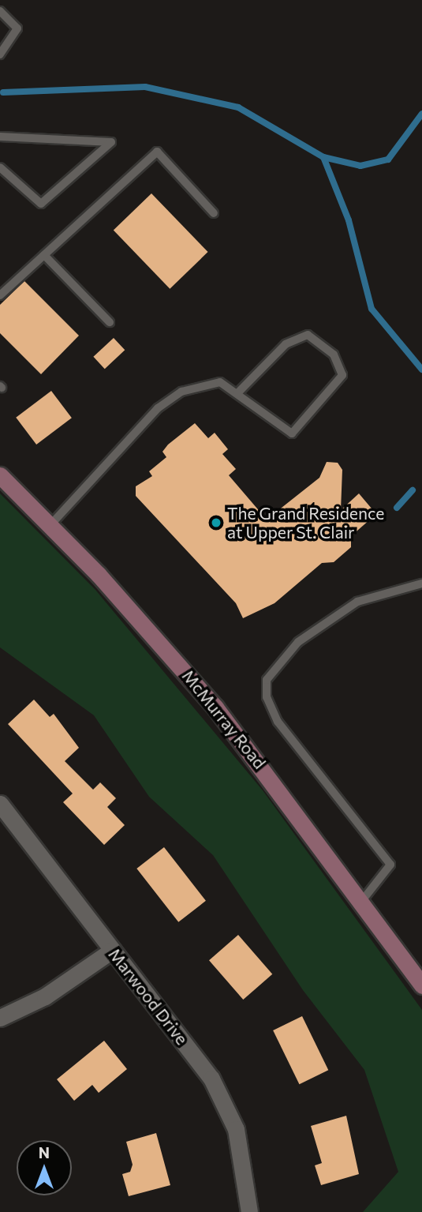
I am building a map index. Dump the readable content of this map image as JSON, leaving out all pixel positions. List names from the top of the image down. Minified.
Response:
{"streets":{"main road":["McMurray Road"],"street":["Marwood Drive"]},"places":["The Grand Residence at Upper St. Clair"],"north":"top"}
